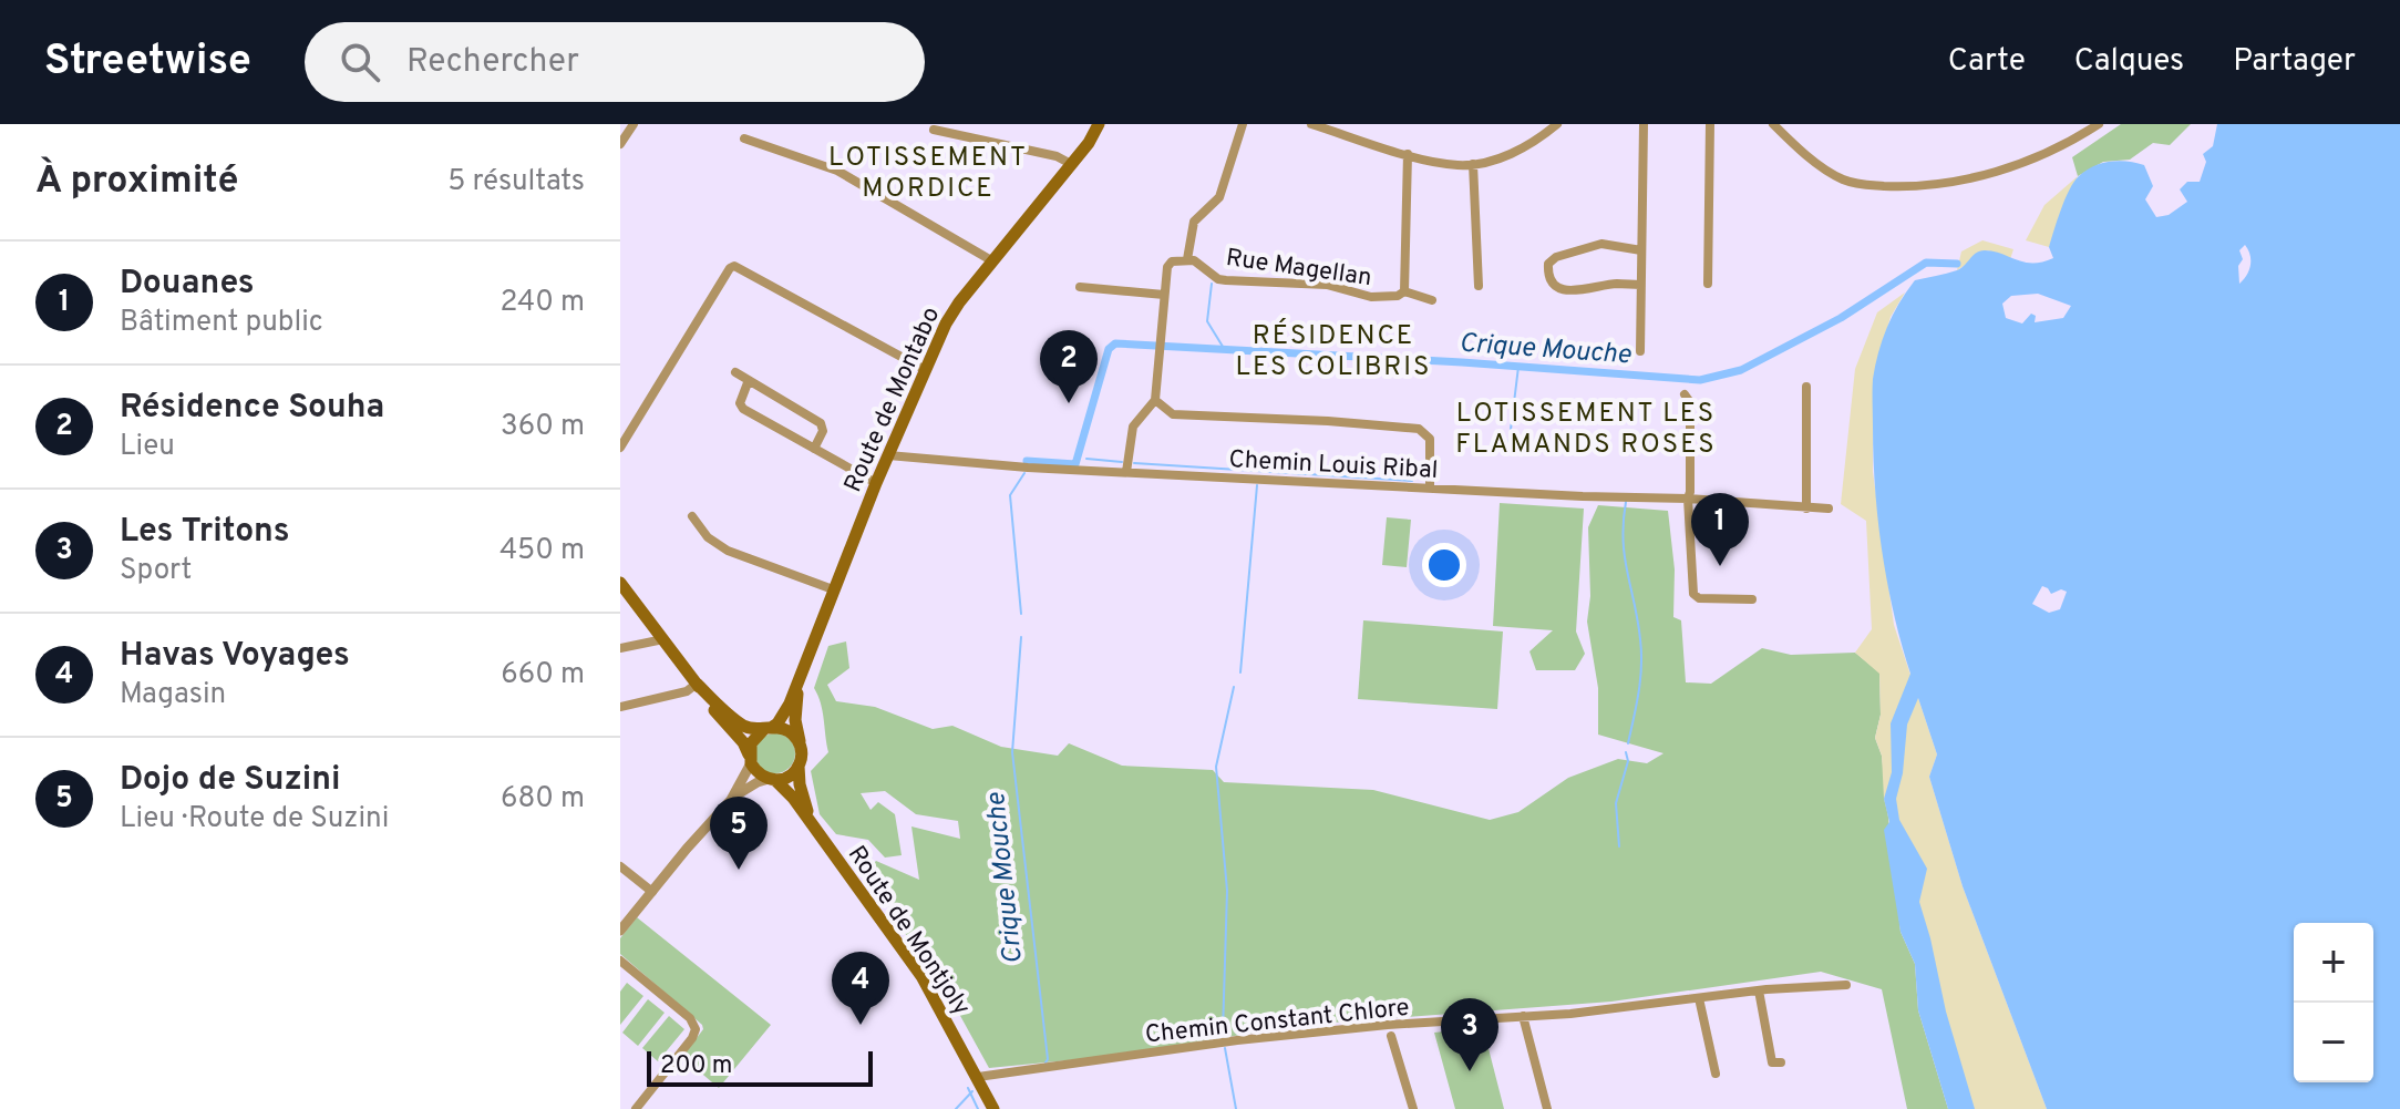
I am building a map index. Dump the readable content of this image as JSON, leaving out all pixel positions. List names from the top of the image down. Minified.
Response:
{"streets":{"main road":["Route de Montabo","Route de Montjoly"],"street":["Rue Magellan","Chemin Louis Ribal","Chemin Constant Chlore"]},"crossings":[["Route de Montabo","Chemin Louis Ribal"],["Route de Montabo","Route de Montjoly"],["Route de Montjoly","Chemin Constant Chlore"]],"districts":["LOTISSEMENT MORDICE","RÉSIDENCE LES COLIBRIS","LOTISSEMENT LES FLAMANDS ROSES"],"water":["Crique Mouche"],"scale_bar":"200 m","page":{"header":"Streetwise","search":"Rechercher","nav":["Carte","Calques","Partager"],"heading":["À proximité","5 résultats"],"list":[{"mark":"1","name":"Douanes","note":"Bâtiment public","value":"240 m"},{"mark":"2","name":"Résidence Souha","note":"Lieu","value":"360 m"},{"mark":"3","name":"Les Tritons","note":"Sport","value":"450 m"},{"mark":"4","name":"Havas Voyages","note":"Magasin","value":"660 m"},{"mark":"5","name":"Dojo de Suzini","note":"Lieu · Route de Suzini","value":"680 m"}],"pins":["2","1","5","4","3"],"map_buttons":["+","−"],"scale":"200 m"}}
